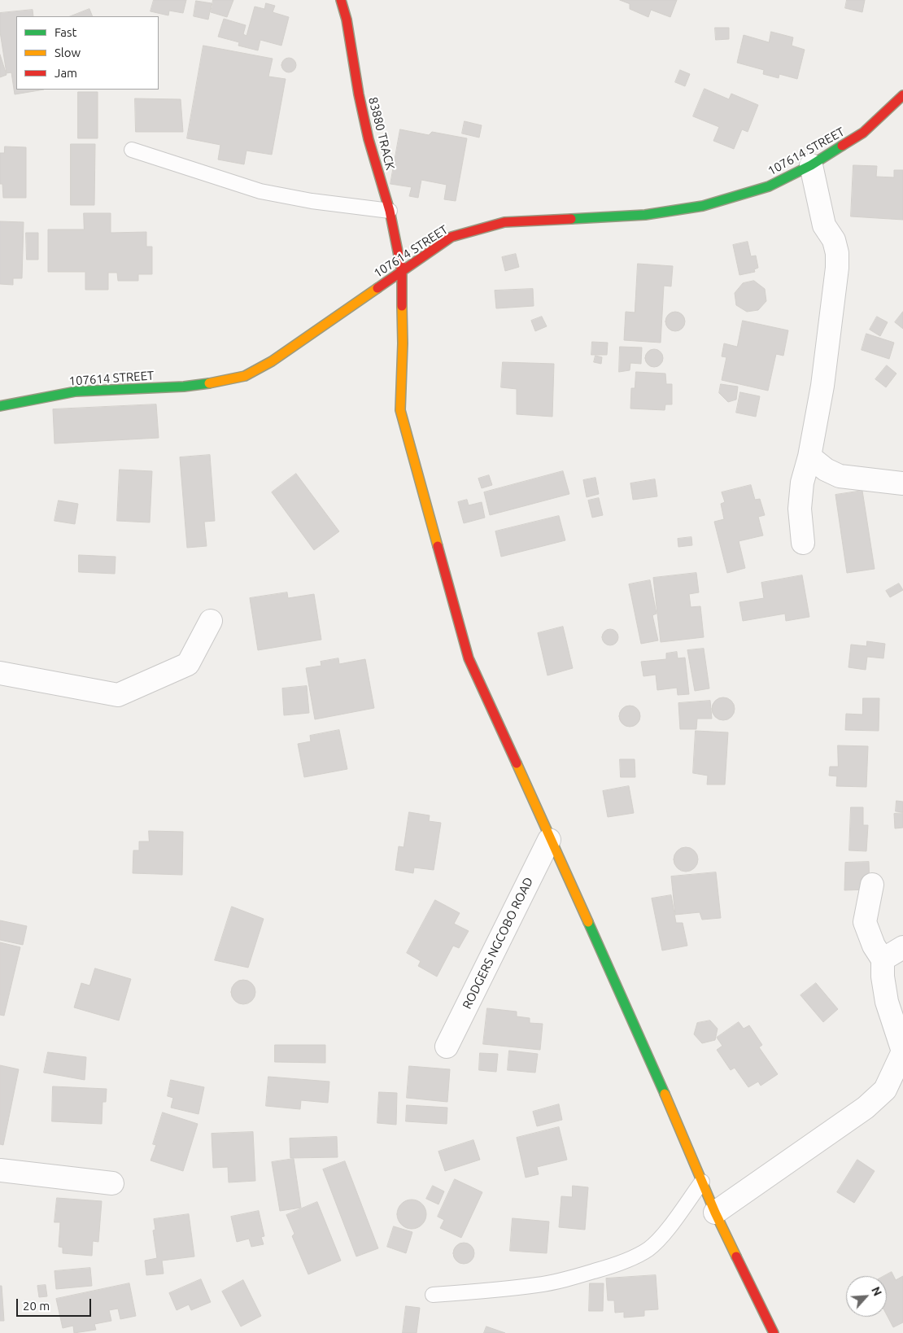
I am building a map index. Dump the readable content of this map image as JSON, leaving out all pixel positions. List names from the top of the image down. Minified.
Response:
{"streets":{"street":["83880 TRACK","107614 STREET","RODGERS NGCOBO ROAD"]},"crossings":[["83880 TRACK","107614 STREET"],["83880 TRACK","RODGERS NGCOBO ROAD"]],"legend":["Fast","Slow","Jam"],"scale_bar":"20 m","north":"top right"}
